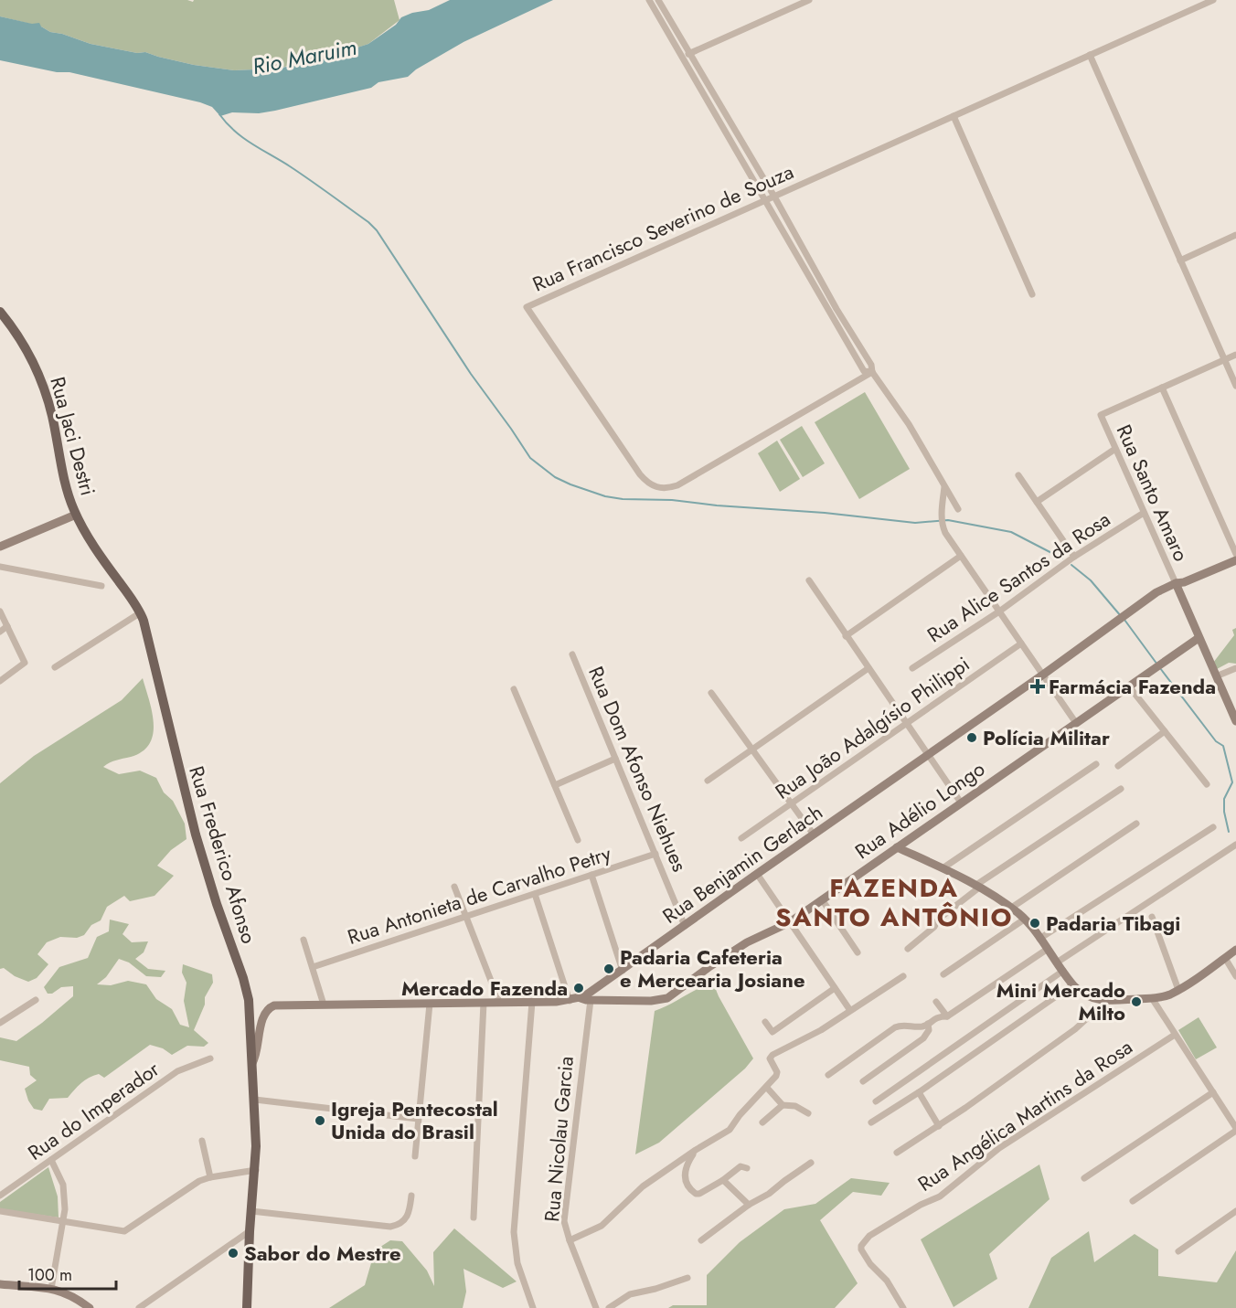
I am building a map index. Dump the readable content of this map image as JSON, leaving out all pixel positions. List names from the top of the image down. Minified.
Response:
{"streets":{"main road":["Rua Jaci Destri","Rua Frederico Afonso"],"street":["Rua Francisco Severino de Souza","Rua Santo Amaro","Rua Alice Santos da Rosa","Rua João Adalgísio Philippi","Rua Dom Afonso Niehues","Rua Adélio Longo","Rua Benjamin Gerlach","Rua Antonieta de Carvalho Petry","Rua do Imperador","Rua Angélica Martins da Rosa","Rua Nicolau Garcia"]},"crossings":[["Rua Jaci Destri","Rua Frederico Afonso"],["Rua Santo Amaro","Rua Alice Santos da Rosa"],["Rua Santo Amaro","Rua Benjamin Gerlach"],["Rua Dom Afonso Niehues","Rua Benjamin Gerlach"],["Rua Dom Afonso Niehues","Rua Antonieta de Carvalho Petry"],["Rua Adélio Longo","Rua Benjamin Gerlach"],["Rua Adélio Longo","Rua Nicolau Garcia"],["Rua Frederico Afonso","Rua Benjamin Gerlach"],["Rua Benjamin Gerlach","Rua Nicolau Garcia"]],"districts":["FAZENDA SANTO ANTÔNIO"],"water":["Rio Maruim"],"places":{"health":["Farmácia Fazenda"],"other":["Polícia Militar","Padaria Tibagi","Padaria Cafeteria e Mercearia Josiane","Mercado Fazenda","Mini Mercado Milto","Igreja Pentecostal Unida do Brasil","Sabor do Mestre"]},"scale_bar":"100 m"}
